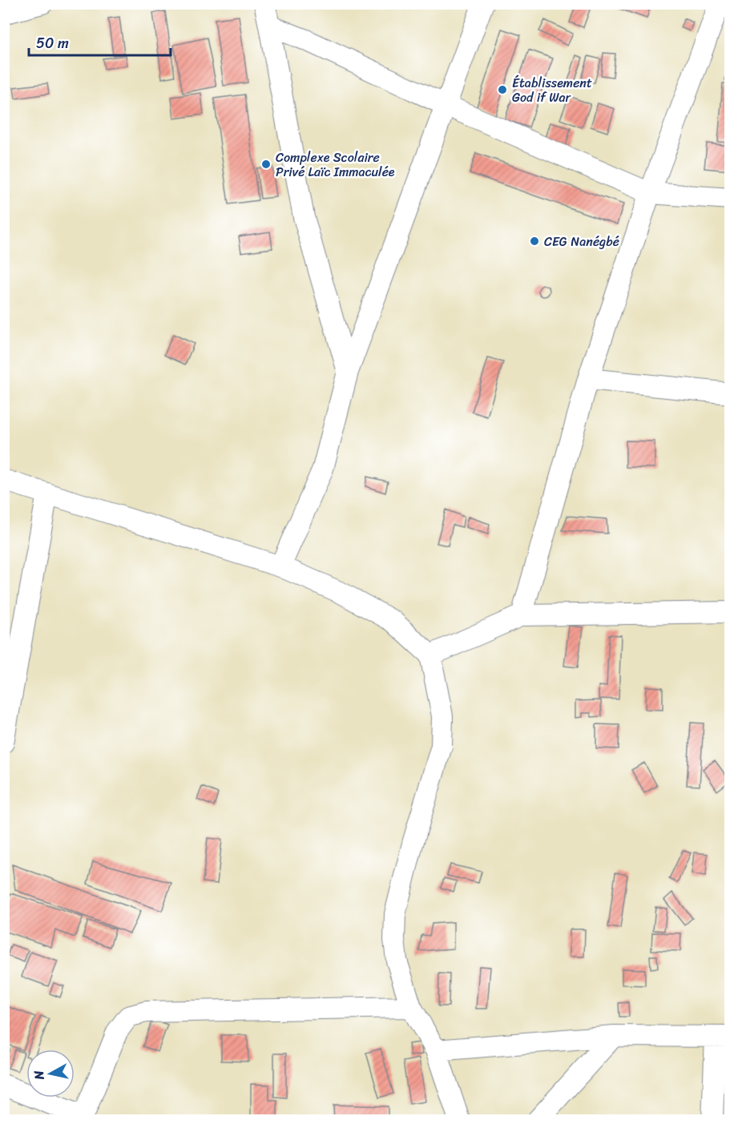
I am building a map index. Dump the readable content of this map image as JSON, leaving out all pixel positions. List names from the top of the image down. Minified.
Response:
{"places":["Établissement God if War","Complexe Scolaire Privé Laïc Immaculée","CEG Nanégbé"],"scale_bar":"50 m","north":"left"}
